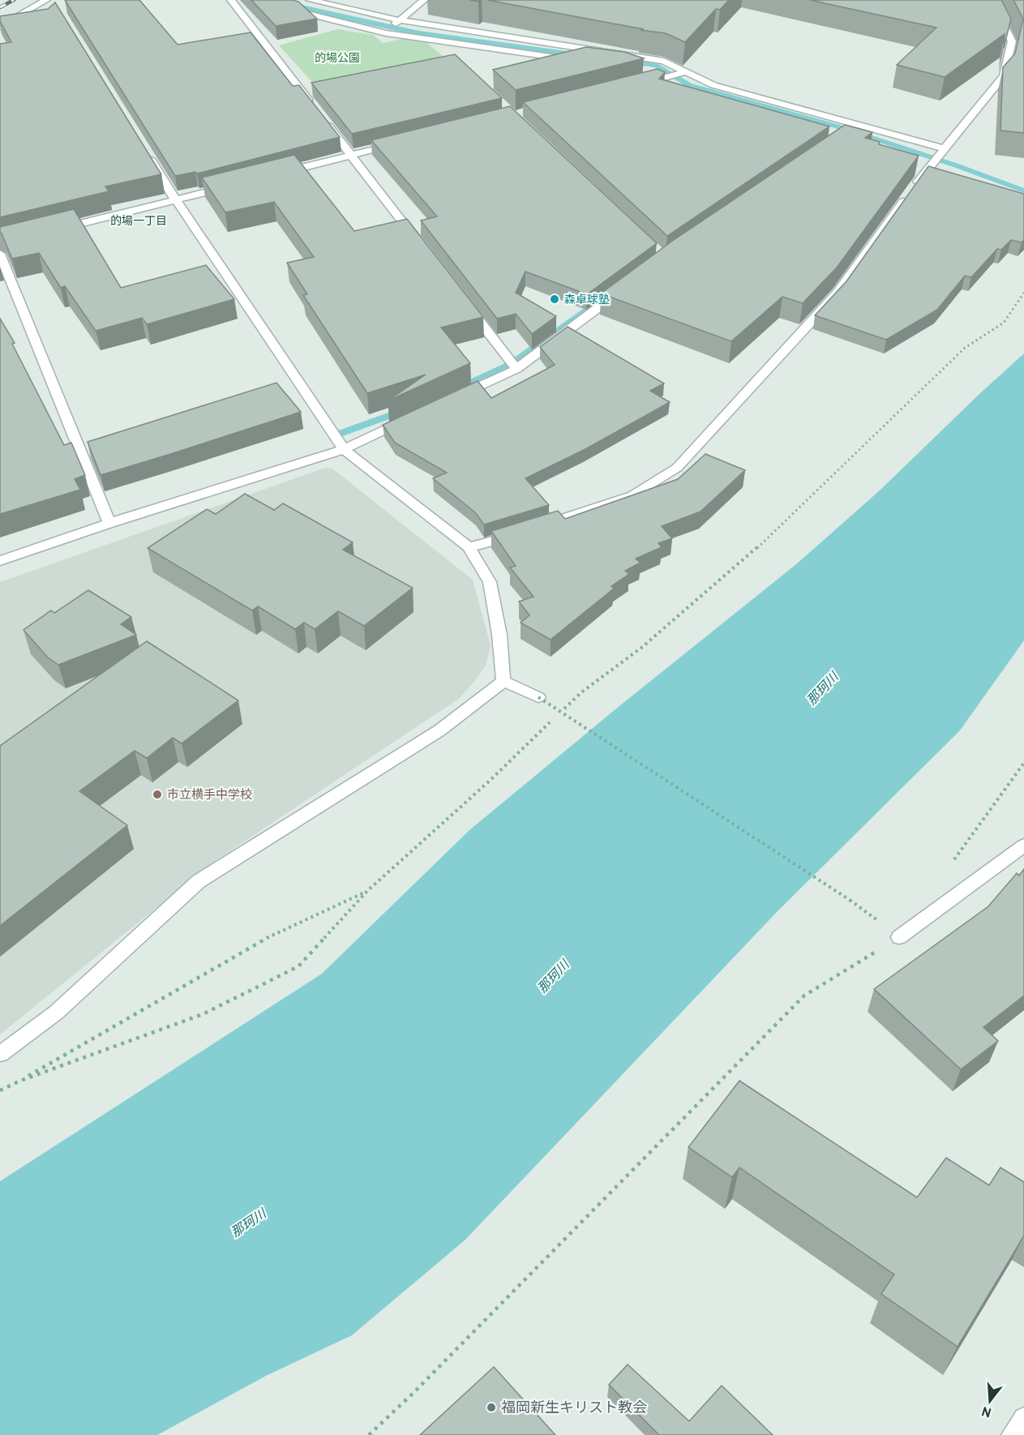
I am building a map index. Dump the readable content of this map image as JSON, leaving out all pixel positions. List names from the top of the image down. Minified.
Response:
{"districts":["的場一丁目"],"water":["那珂川"],"parks":["的場公園"],"places":["森卓球塾","市立横手中学校","福岡新生キリスト教会"],"north":"bottom"}
